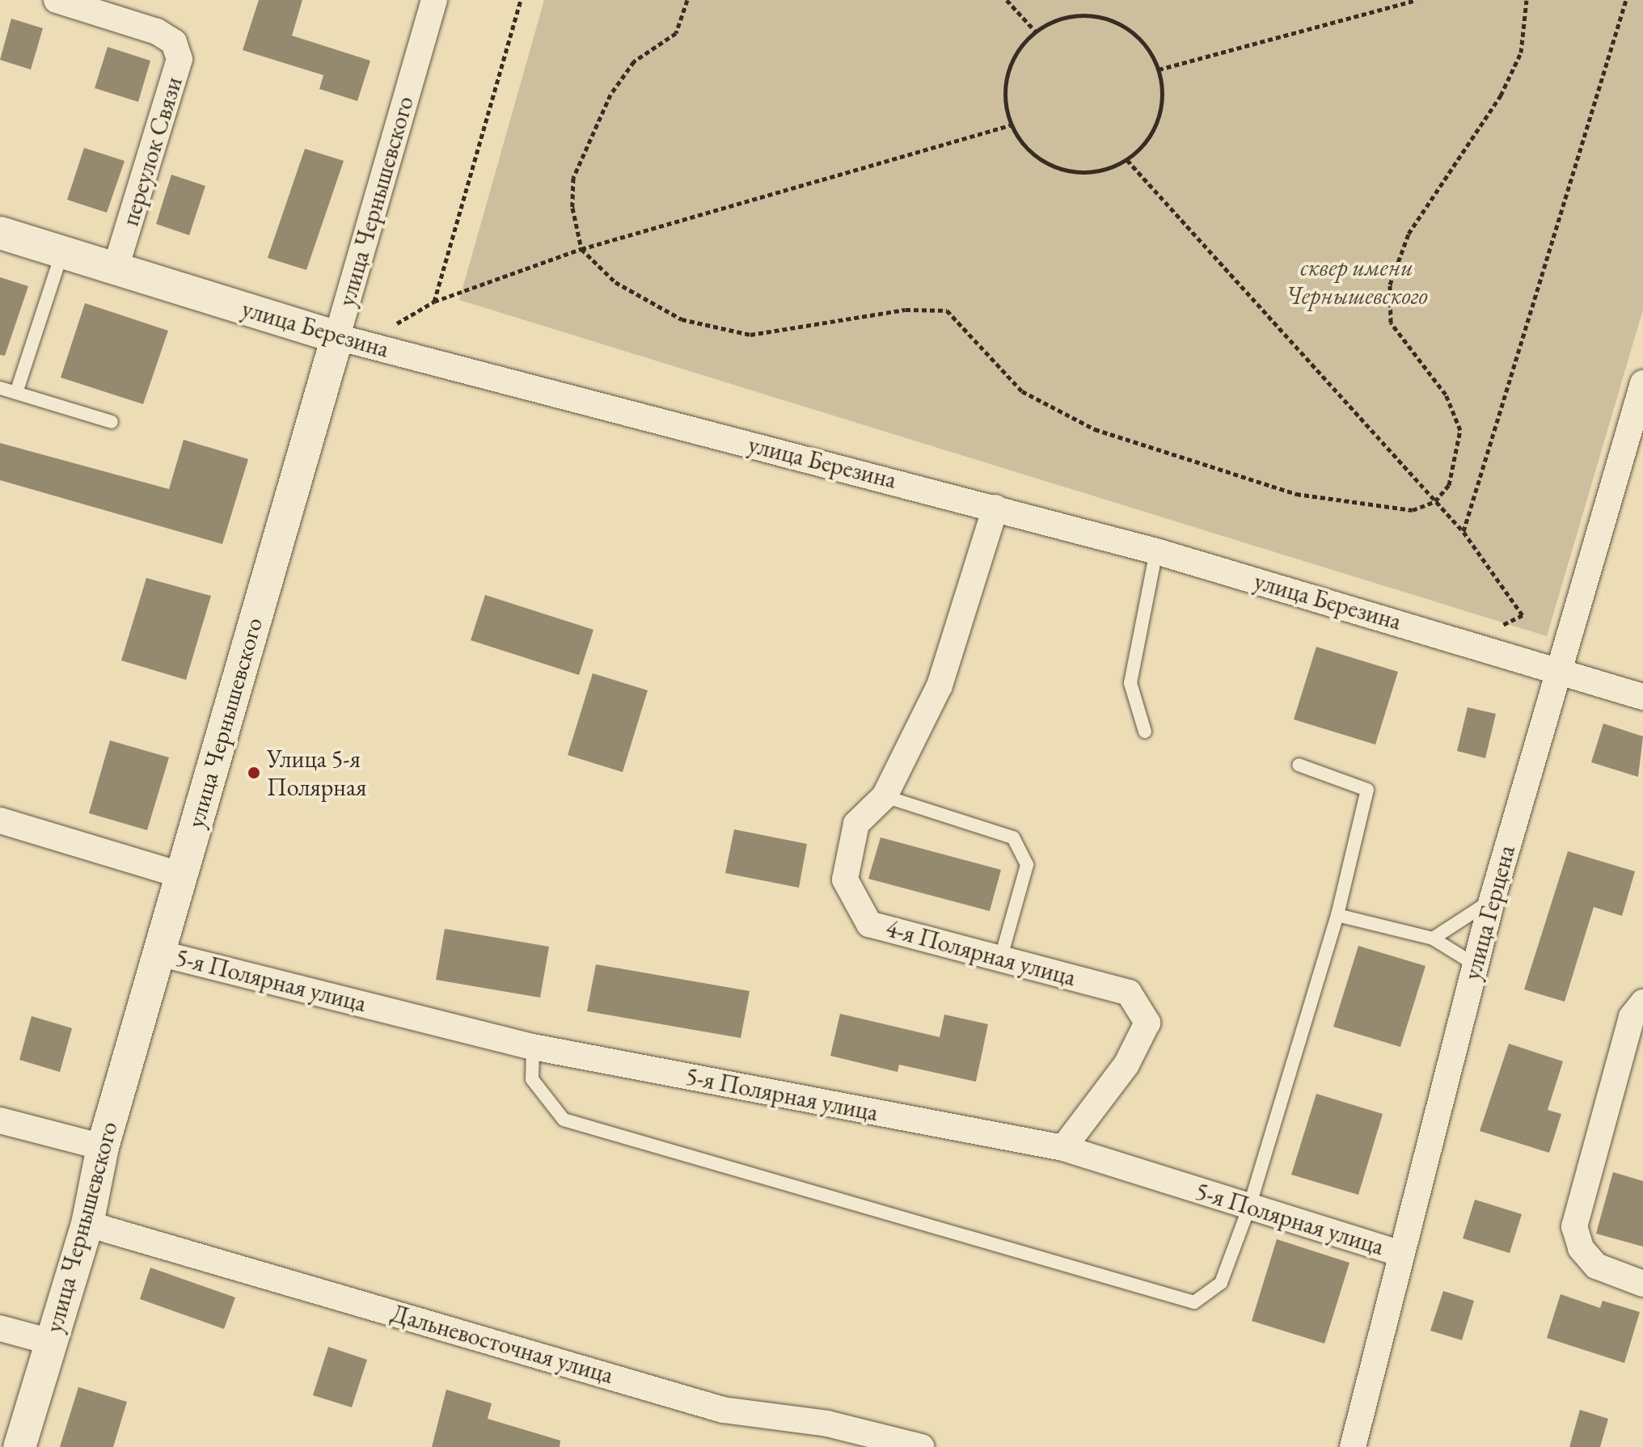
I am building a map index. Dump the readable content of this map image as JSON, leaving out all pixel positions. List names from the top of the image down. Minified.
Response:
{"streets":{"street":["переулок Связи","улица Чернышевского","улица Березина","улица Герцена","4-я Полярная улица","5-я Полярная улица","Дальневосточная улица"]},"crossings":[["переулок Связи","улица Березина"],["улица Чернышевского","улица Березина"],["улица Чернышевского","5-я Полярная улица"],["улица Чернышевского","Дальневосточная улица"],["улица Березина","улица Герцена"],["улица Березина","4-я Полярная улица"],["улица Герцена","5-я Полярная улица"],["4-я Полярная улица","5-я Полярная улица"]],"parks":["сквер имени Чернышевского"],"places":["Улица 5-я Полярная"]}
